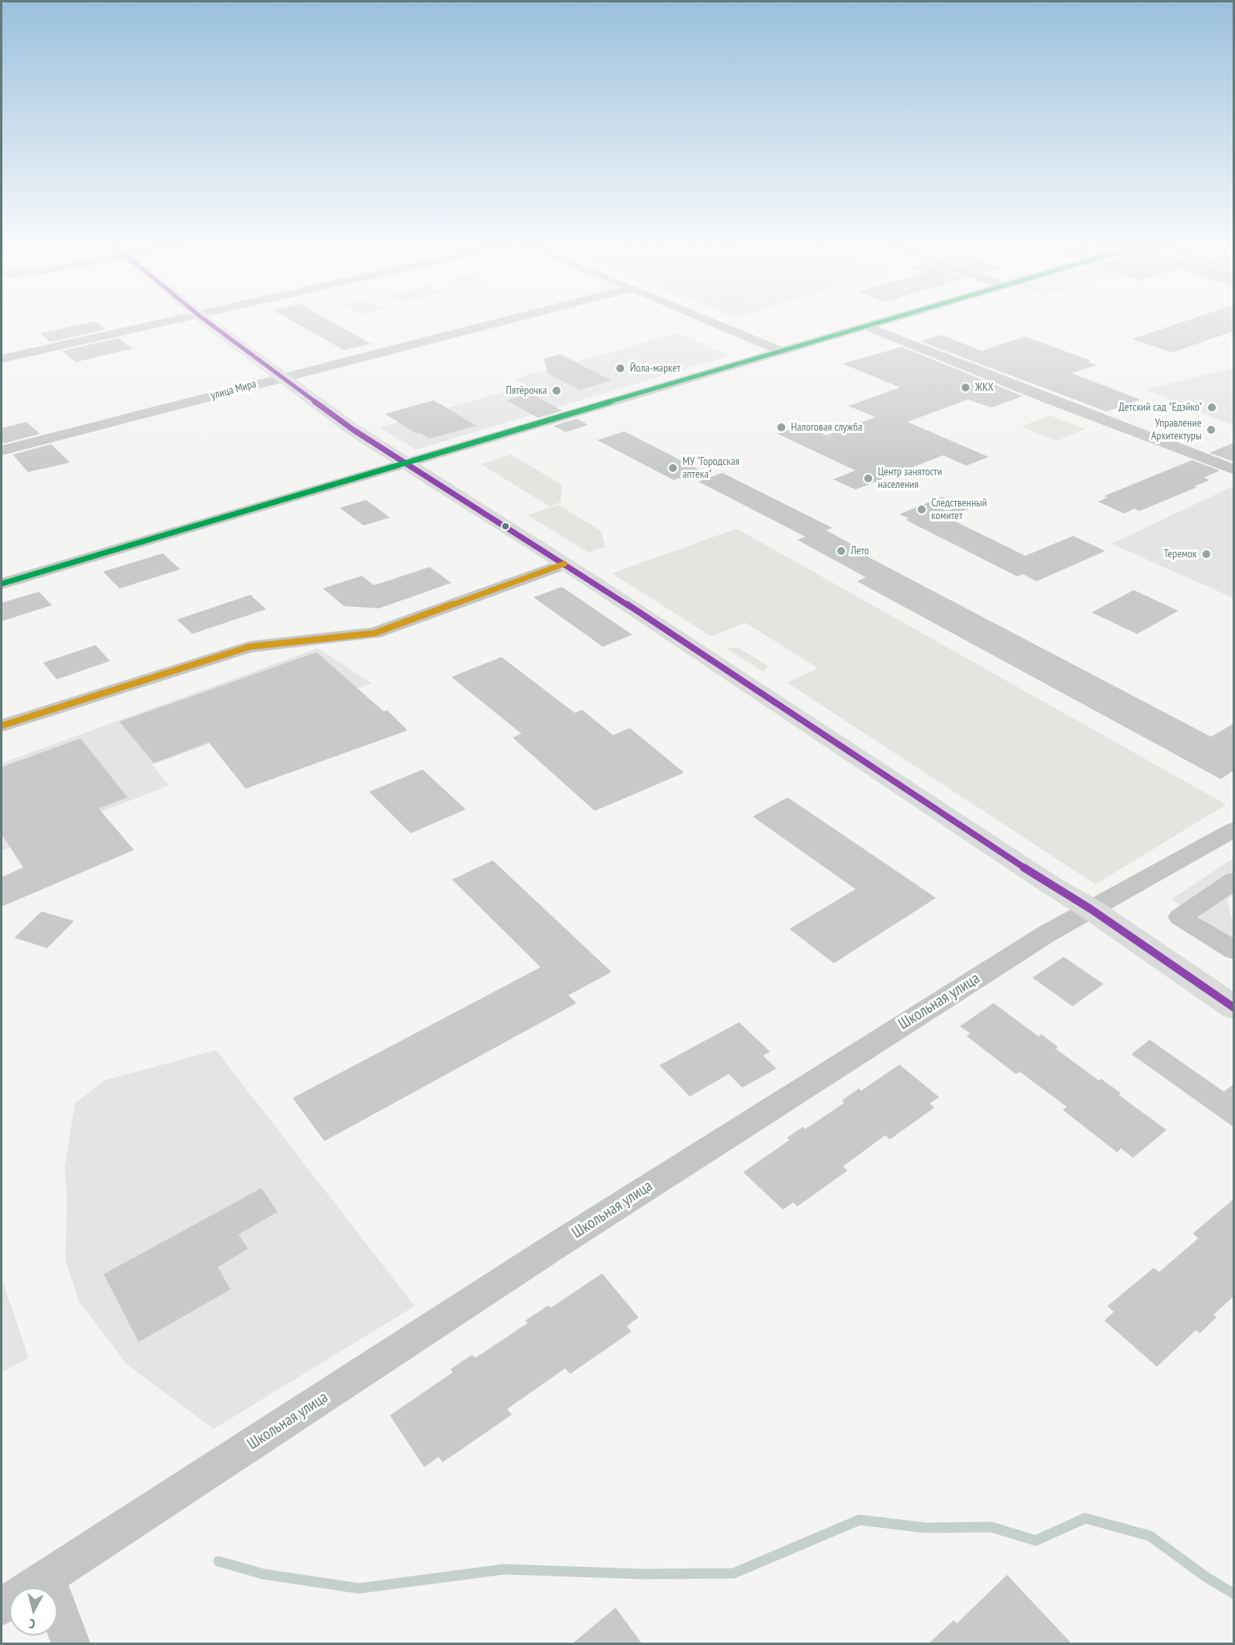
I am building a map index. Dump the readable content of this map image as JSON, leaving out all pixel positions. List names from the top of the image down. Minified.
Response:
{"streets":{"street":["улица Мира","Школьная улица"]},"places":["Йола-маркет","ЖКХ","Пятёрочка","Детский сад \"Едэйко\"","Налоговая служба","Управление Архитектуры","МУ \"Городская аптека\"","Центр занятости населения","Следственный комитет","Лето","Теремок"],"north":"bottom"}
